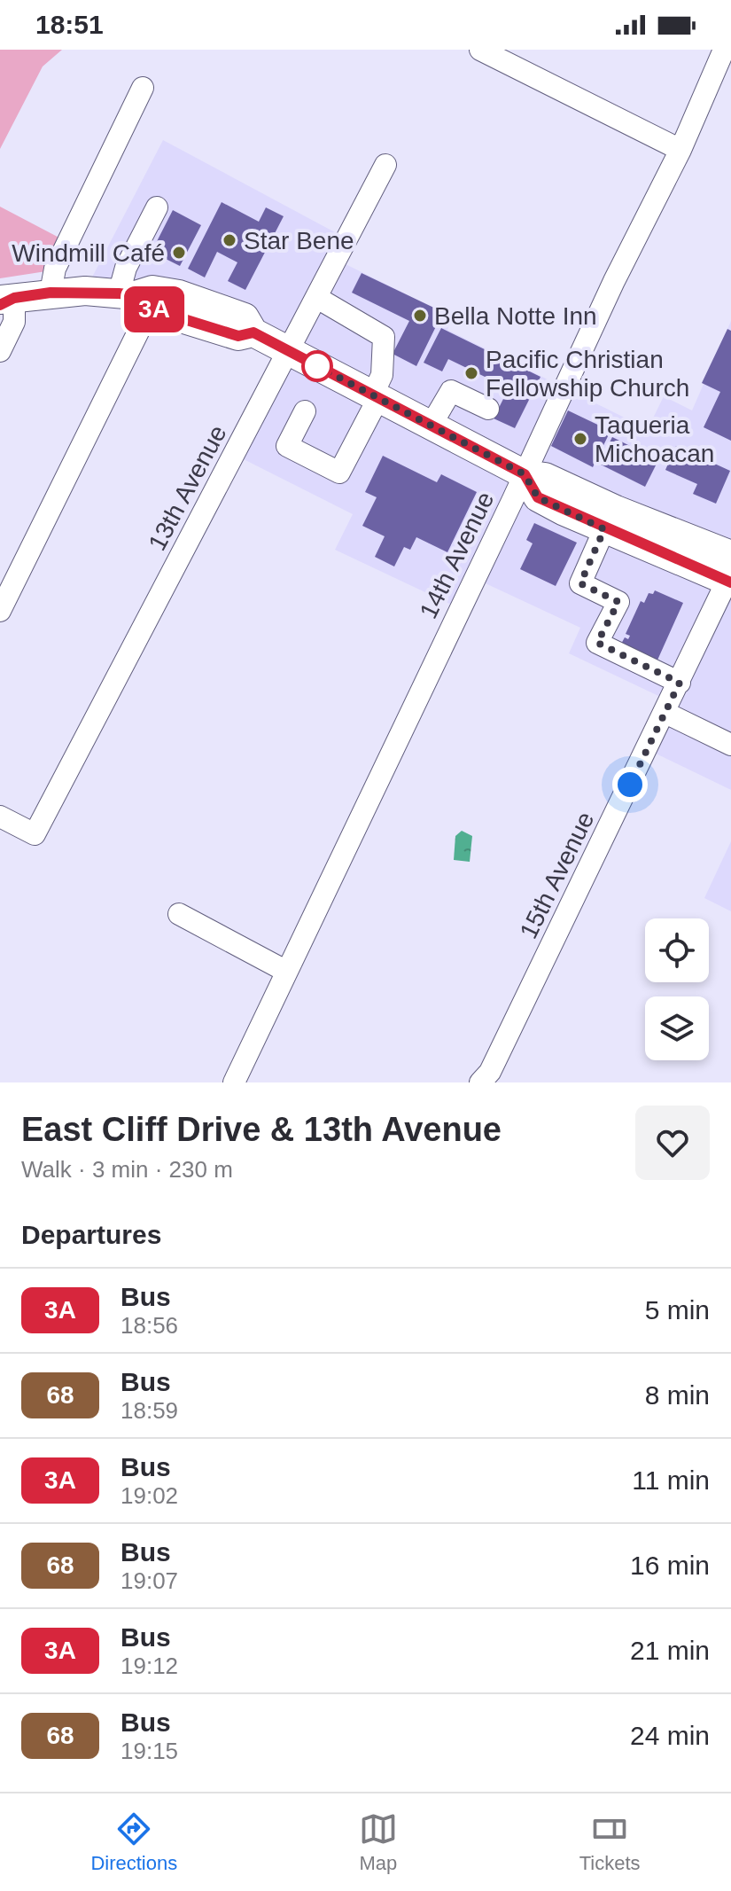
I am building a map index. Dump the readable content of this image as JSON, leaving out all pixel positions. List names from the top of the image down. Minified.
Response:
{"streets":{"street":["13th Avenue","14th Avenue","15th Avenue"]},"places":["Star Bene","Windmill Café","Bella Notte Inn","Pacific Christian Fellowship Church","Taqueria Michoacan"],"lines":["bus line 3A"],"page":{"status":"18:51","on_map":"3A","heading":[["East Cliff Drive & 13th Avenue","Walk · 3 min · 230 m"],"Departures"],"list":[{"mark":"3A","name":"Bus","note":"18:56","value":"5 min"},{"mark":"68","name":"Bus","note":"18:59","value":"8 min"},{"mark":"3A","name":"Bus","note":"19:02","value":"11 min"},{"mark":"68","name":"Bus","note":"19:07","value":"16 min"},{"mark":"3A","name":"Bus","note":"19:12","value":"21 min"},{"mark":"68","name":"Bus","note":"19:15","value":"24 min"}],"tabs":["Directions","Map","Tickets"]}}
